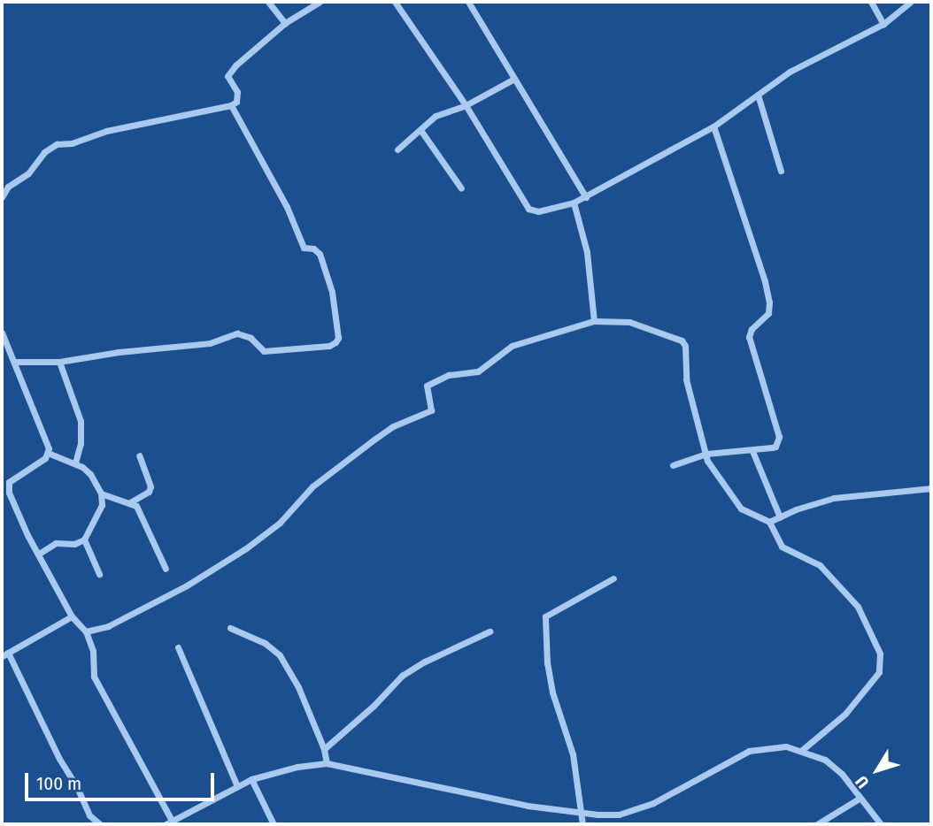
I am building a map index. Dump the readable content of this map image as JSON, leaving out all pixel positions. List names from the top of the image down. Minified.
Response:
{"scale_bar":"100 m","north":"bottom left"}
